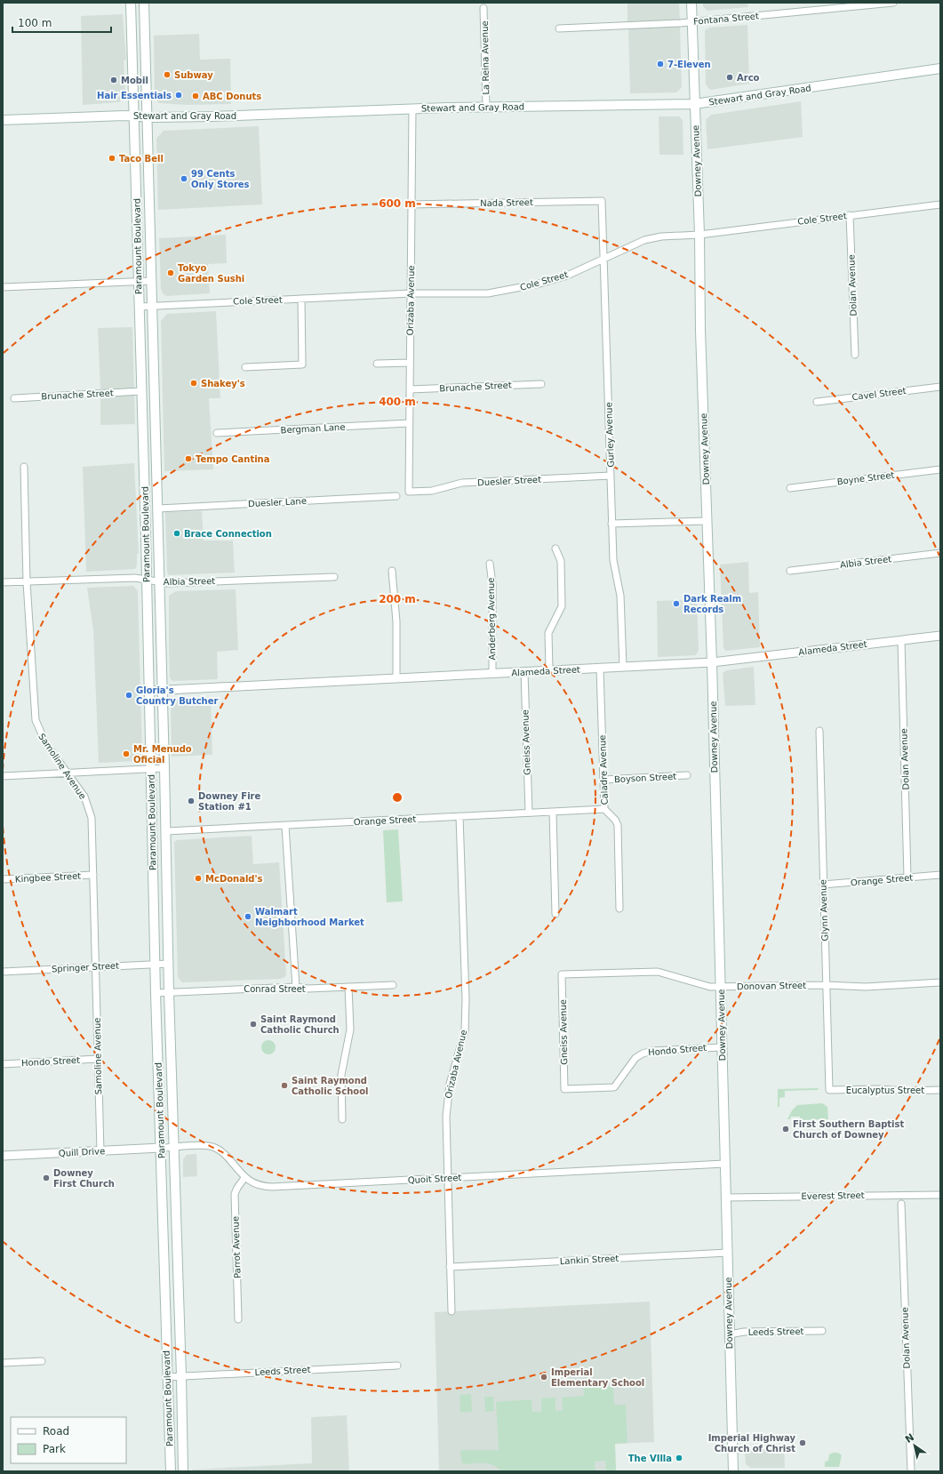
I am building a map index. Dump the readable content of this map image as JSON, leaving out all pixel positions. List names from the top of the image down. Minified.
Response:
{"streets":{"main road":["Stewart and Gray Road","Downey Avenue","Paramount Boulevard"],"street":["Fontana Street","La Reina Avenue","Nada Street","Cole Street","Dolan Avenue","Orizaba Avenue","Brunache Street","Cavel Street","Bergman Lane","Gurley Avenue","Boyne Street","Duesler Street","Duesler Lane","Albia Street","Anderberg Avenue","Alameda Street","Gneiss Avenue","Samoline Avenue","Caladre Avenue","Boyson Street","Orange Street","Kingbee Street","Glynn Avenue","Springer Street","Donovan Street","Conrad Street","Hondo Street","Eucalyptus Street","Quill Drive","Quoit Street","Everest Street","Parrot Avenue","Lankin Street","Leeds Street"]},"crossings":[["Fontana Street","Downey Avenue"],["La Reina Avenue","Stewart and Gray Road"],["Stewart and Gray Road","Downey Avenue"],["Stewart and Gray Road","Paramount Boulevard"],["Stewart and Gray Road","Orizaba Avenue"],["Downey Avenue","Cole Street"],["Downey Avenue","Alameda Street"],["Downey Avenue","Donovan Street"],["Downey Avenue","Hondo Street"],["Downey Avenue","Quoit Street"],["Downey Avenue","Everest Street"],["Downey Avenue","Lankin Street"],["Downey Avenue","Leeds Street"],["Nada Street","Orizaba Avenue"],["Nada Street","Gurley Avenue"],["Cole Street","Paramount Boulevard"],["Cole Street","Dolan Avenue"],["Cole Street","Orizaba Avenue"],["Cole Street","Gurley Avenue"],["Paramount Boulevard","Brunache Street"],["Paramount Boulevard","Duesler Lane"],["Paramount Boulevard","Albia Street"],["Paramount Boulevard","Alameda Street"],["Paramount Boulevard","Orange Street"],["Paramount Boulevard","Springer Street"],["Paramount Boulevard","Conrad Street"],["Paramount Boulevard","Quill Drive"],["Paramount Boulevard","Quoit Street"],["Paramount Boulevard","Leeds Street"],["Dolan Avenue","Alameda Street"],["Dolan Avenue","Orange Street"],["Orizaba Avenue","Brunache Street"],["Orizaba Avenue","Bergman Lane"],["Orizaba Avenue","Duesler Street"],["Orizaba Avenue","Orange Street"],["Orizaba Avenue","Quoit Street"],["Orizaba Avenue","Lankin Street"],["Gurley Avenue","Duesler Street"],["Gurley Avenue","Alameda Street"],["Albia Street","Samoline Avenue"],["Anderberg Avenue","Alameda Street"],["Alameda Street","Gneiss Avenue"],["Alameda Street","Caladre Avenue"],["Gneiss Avenue","Orange Street"],["Gneiss Avenue","Donovan Street"],["Gneiss Avenue","Hondo Street"],["Samoline Avenue","Kingbee Street"],["Samoline Avenue","Springer Street"],["Samoline Avenue","Hondo Street"],["Samoline Avenue","Quill Drive"],["Caladre Avenue","Boyson Street"],["Caladre Avenue","Orange Street"],["Orange Street","Glynn Avenue"],["Glynn Avenue","Donovan Street"],["Glynn Avenue","Eucalyptus Street"],["Quill Drive","Quoit Street"],["Quoit Street","Parrot Avenue"]],"places":["7-Eleven","Subway","Arco","Mobil","Hair Essentials","ABC Donuts","Taco Bell","99 Cents Only Stores","Tokyo Garden Sushi","Shakey's","Tempo Cantina","Brace Connection","Dark Realm Records","Gloria's Country Butcher","Mr. Menudo Oficial","Downey Fire Station #1","McDonald's","Walmart Neighborhood Market","Saint Raymond Catholic Church","Saint Raymond Catholic School","First Southern Baptist Church of Downey","Downey First Church","Imperial Elementary School","Imperial Highway Church of Christ","The VIlla"],"legend":["Road","Park"],"scale_bar":"100 m","north":"top left","rings":["600 m","400 m","200 m"]}
